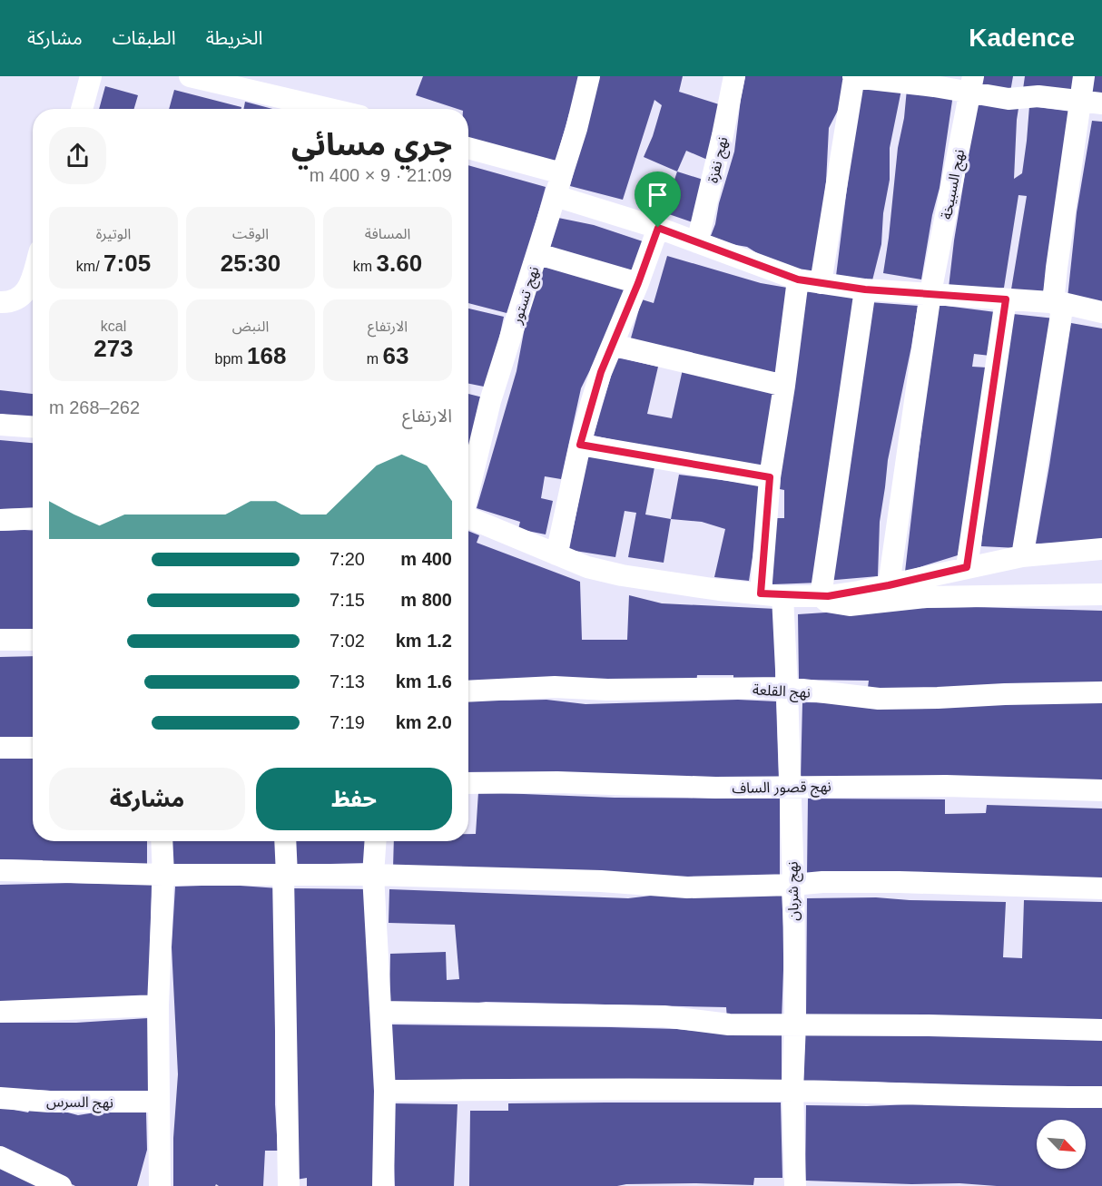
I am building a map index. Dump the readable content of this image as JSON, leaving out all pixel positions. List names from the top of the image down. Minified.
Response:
{"streets":{"street":["نهج نفزة","نهج السبيخة","نهج تستور","نهج القلعة","نهج قصور الساف","نهج شربان","نهج السرس"]},"crossings":[["نهج القلعة","نهج شربان"],["نهج قصور الساف","نهج شربان"]],"north":"bottom right","page":{"header":"Kadence","nav":["الخريطة","الطبقات","مشاركة"],"heading":["جري مسائي","21:09 · 9 × 400 m"],"stats":[["المسافة","3.60 km"],["الوقت","25:30"],["الوتيرة","7:05 /km"],["الارتفاع","63 m"],["النبض","168 bpm"],["kcal","273"]],"chart":["الارتفاع","262–268 m"],"list":[{"name":"400 m","note":"7:20"},{"name":"800 m","note":"7:15"},{"name":"1.2 km","note":"7:02"},{"name":"1.6 km","note":"7:13"},{"name":"2.0 km","note":"7:19"}],"buttons":["حفظ","مشاركة"]}}
